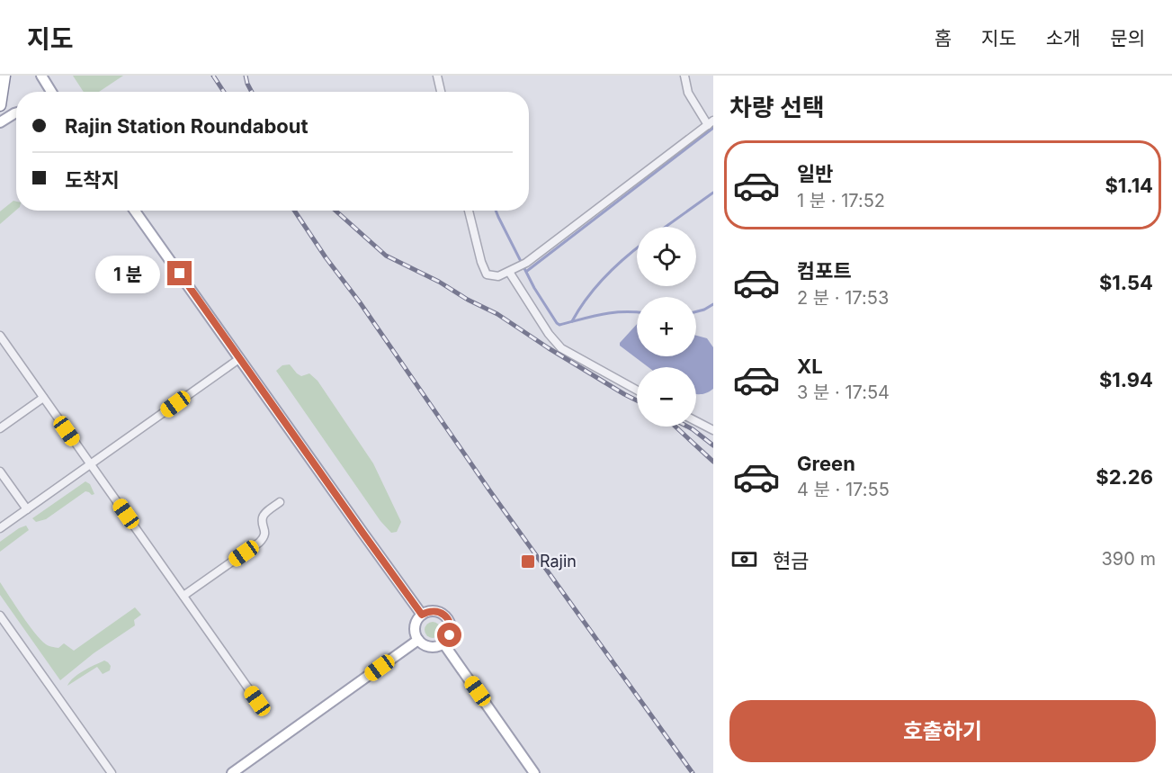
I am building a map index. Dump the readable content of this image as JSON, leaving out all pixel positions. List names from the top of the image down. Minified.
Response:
{"places":{"transit":["Rajin"]},"page":{"header":"지도","nav":["홈","지도","소개","문의"],"heading":"차량 선택","banner":["Rajin Station Roundabout","도착지"],"list":[{"name":"일반","note":"1 분 · 17:52","value":"$1.14"},{"name":"컴포트","note":"2 분 · 17:53","value":"$1.54"},{"name":"XL","note":"3 분 · 17:54","value":"$1.94"},{"name":"Green","note":"4 분 · 17:55","value":"$2.26"}],"map_buttons":["+","−"],"bubble":"1 분","pay":["현금","390 m"],"buttons":"호출하기"}}
